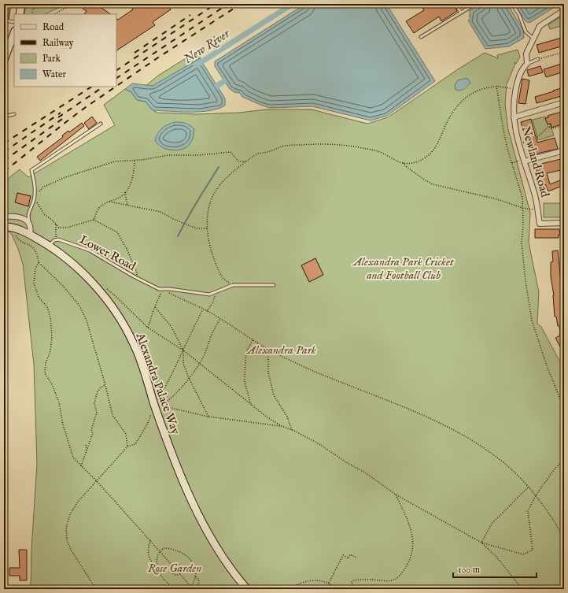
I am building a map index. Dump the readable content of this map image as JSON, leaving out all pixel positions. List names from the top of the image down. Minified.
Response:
{"streets":{"street":["Newland Road","Alexandra Palace Way"],"lane":["Lower Road"]},"crossings":[["Lower Road","Alexandra Palace Way"]],"water":["New River"],"parks":["Alexandra Park Cricket and Football Club","Alexandra Park","Rose Garden"],"legend":["Road","Railway","Park","Water"],"scale_bar":"100 m"}
